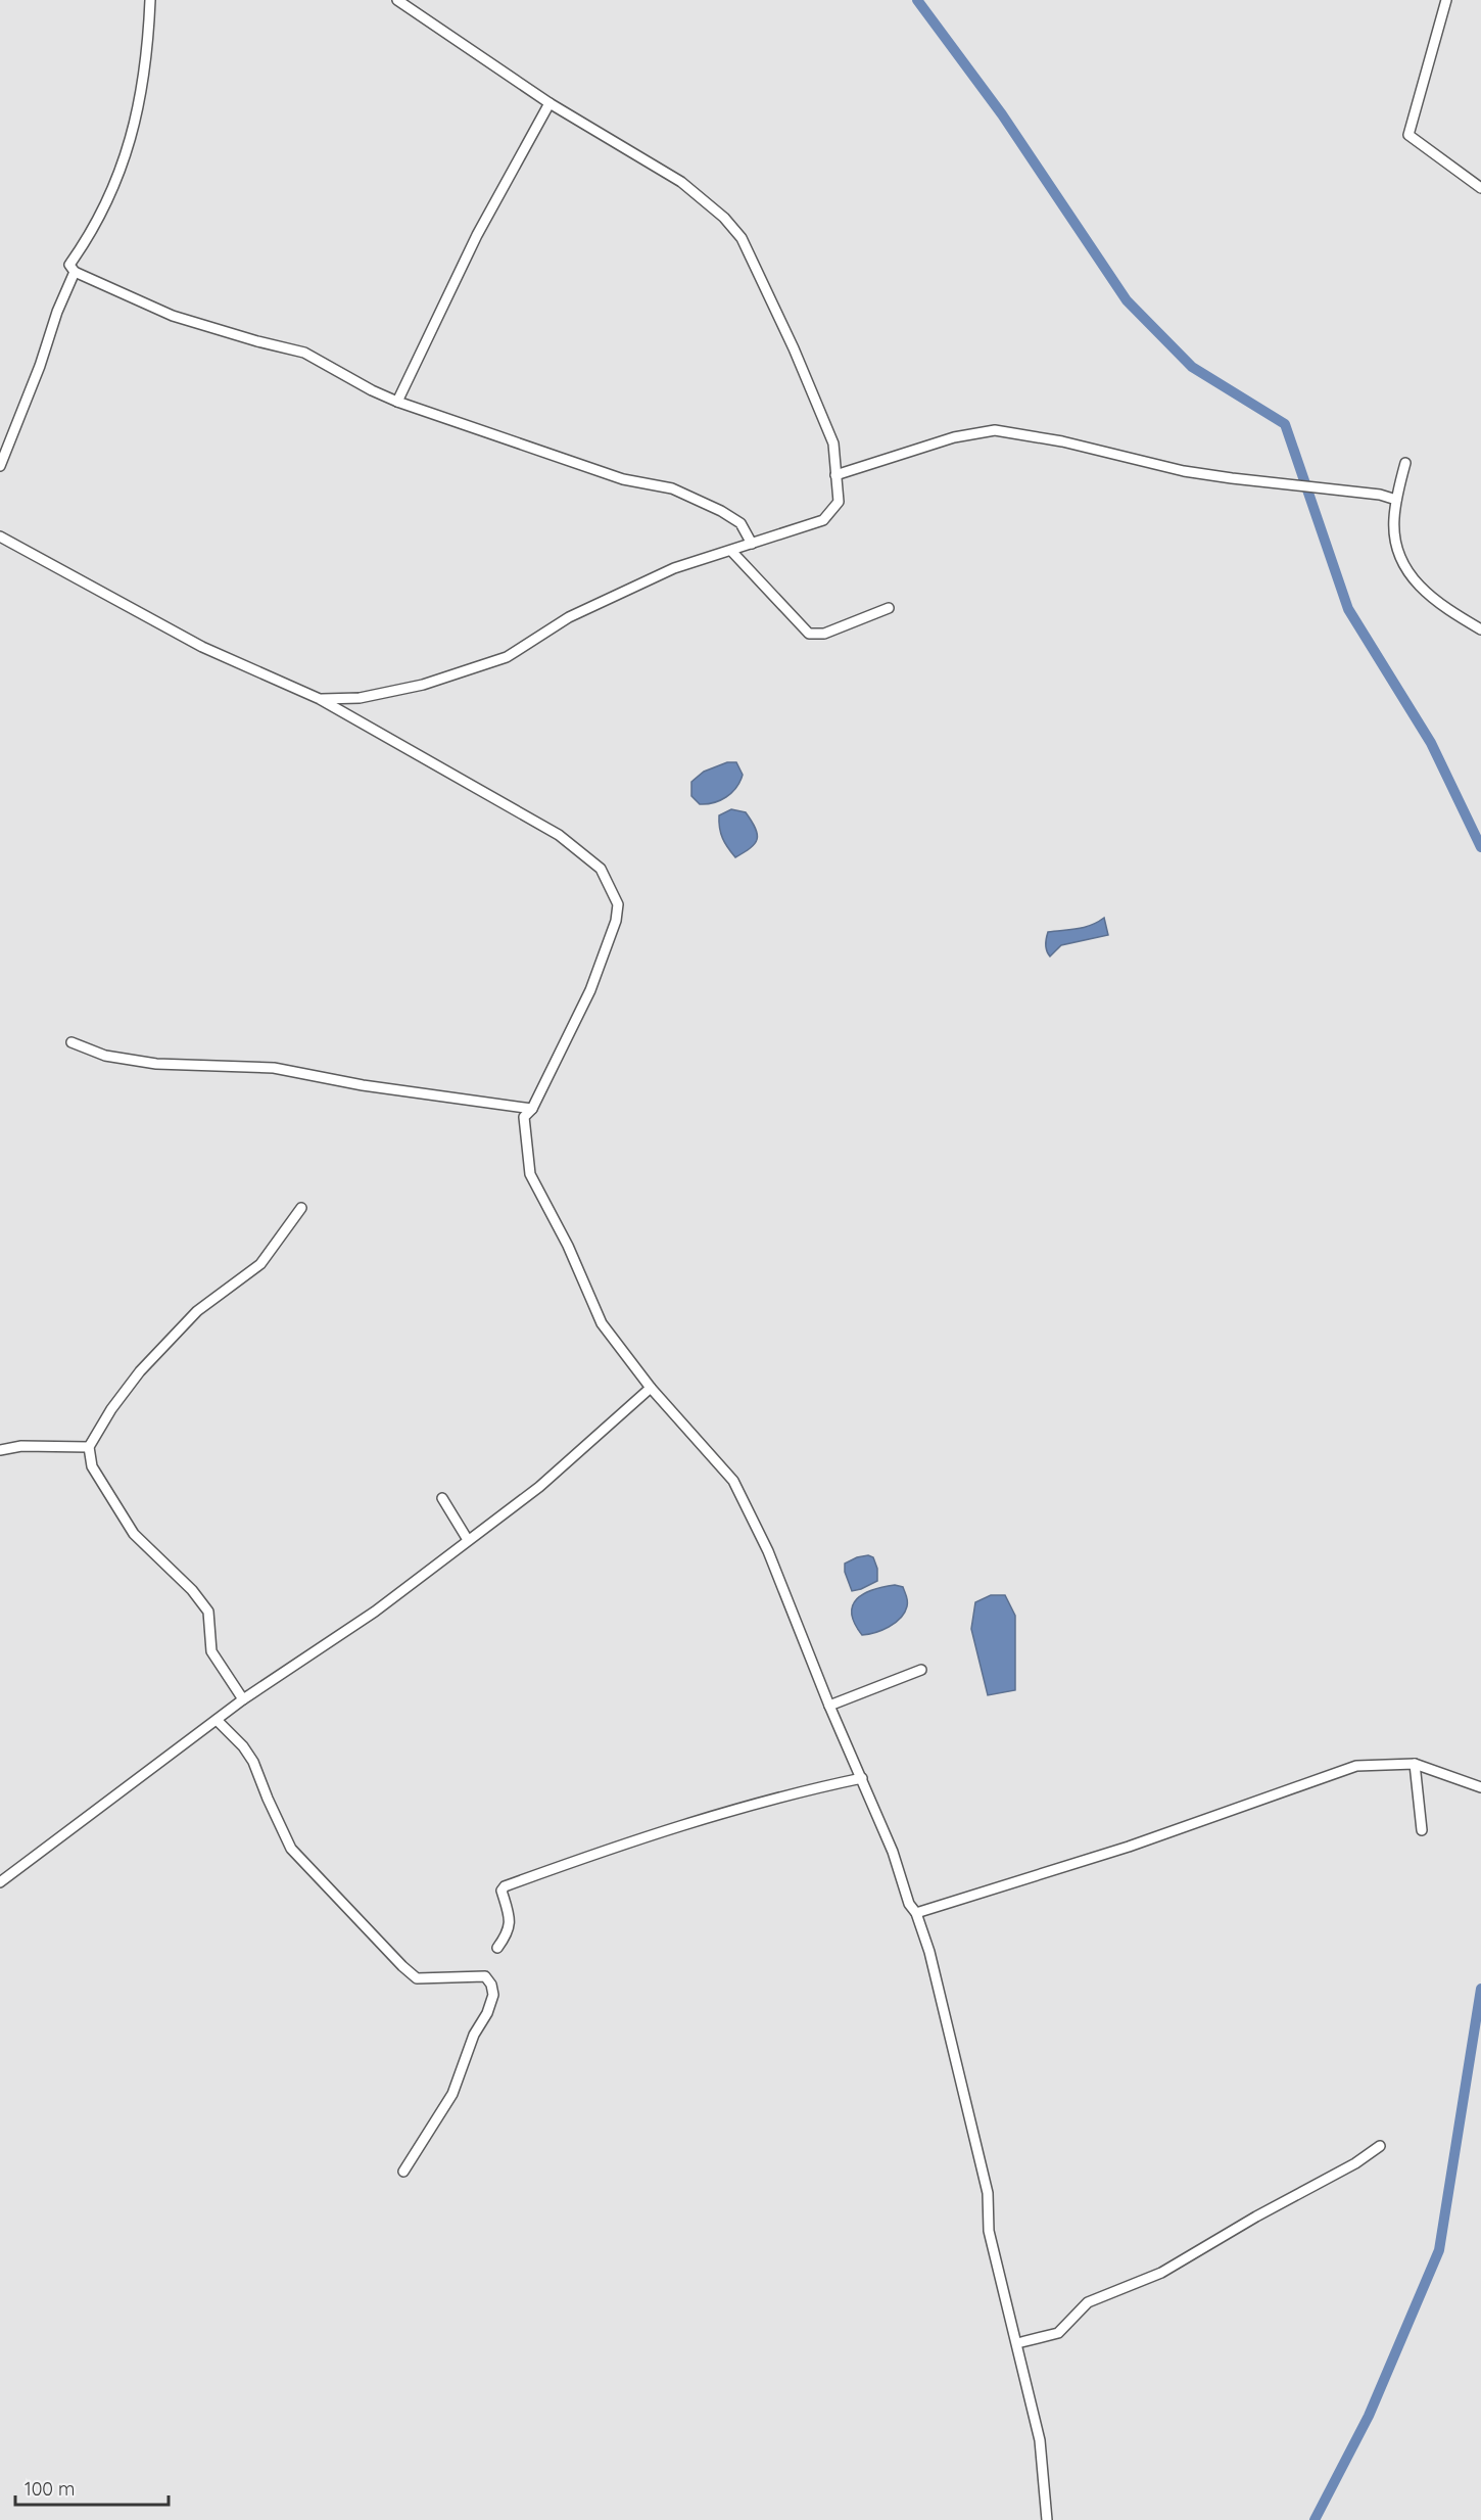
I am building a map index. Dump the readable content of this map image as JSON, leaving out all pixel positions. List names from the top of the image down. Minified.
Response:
{"scale_bar":"100 m"}
